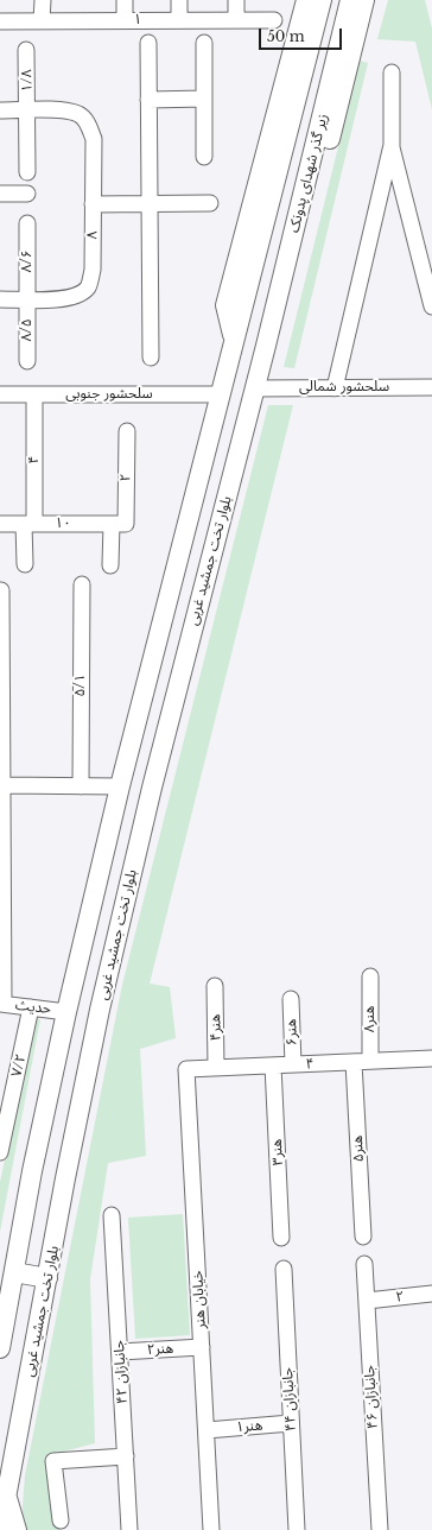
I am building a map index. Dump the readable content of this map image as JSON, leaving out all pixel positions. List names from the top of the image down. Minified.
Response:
{"streets":{"main road":["زیر گذر شهدای پدونک","بلوار تخت جمشید غربی"],"street":["۱","۱/۸","۸","۸/۶","۸/۵","سلحشور شمالی","سلحشور جنوبی","۴","۲","۱۰","۵/۱","حدیث","هنر۸","هنر۴","هنر۶","۷/۲","هنر۵","هنر۳","خیابان هنر","هنر۲","۴۲ جانبازان","۴۶ جانبازان","۴۴ جانبازان","هنر۱"]},"crossings":[["۱/۸","۸"],["زیر گذر شهدای پدونک","بلوار تخت جمشید غربی"],["۸","۸/۶"],["۸","۸/۵"],["۸/۶","۸/۵"],["سلحشور شمالی","بلوار تخت جمشید غربی"],["سلحشور جنوبی","۴"],["۴","۱۰"],["۴","هنر۸"],["۴","هنر۴"],["۴","هنر۶"],["۴","هنر۵"],["۴","هنر۳"],["۴","خیابان هنر"],["۲","۱۰"],["۲","۴۶ جانبازان"],["حدیث","۷/۲"],["خیابان هنر","هنر۲"],["خیابان هنر","هنر۱"],["هنر۲","۴۲ جانبازان"],["۴۴ جانبازان","هنر۱"]],"scale_bar":"50 m"}
